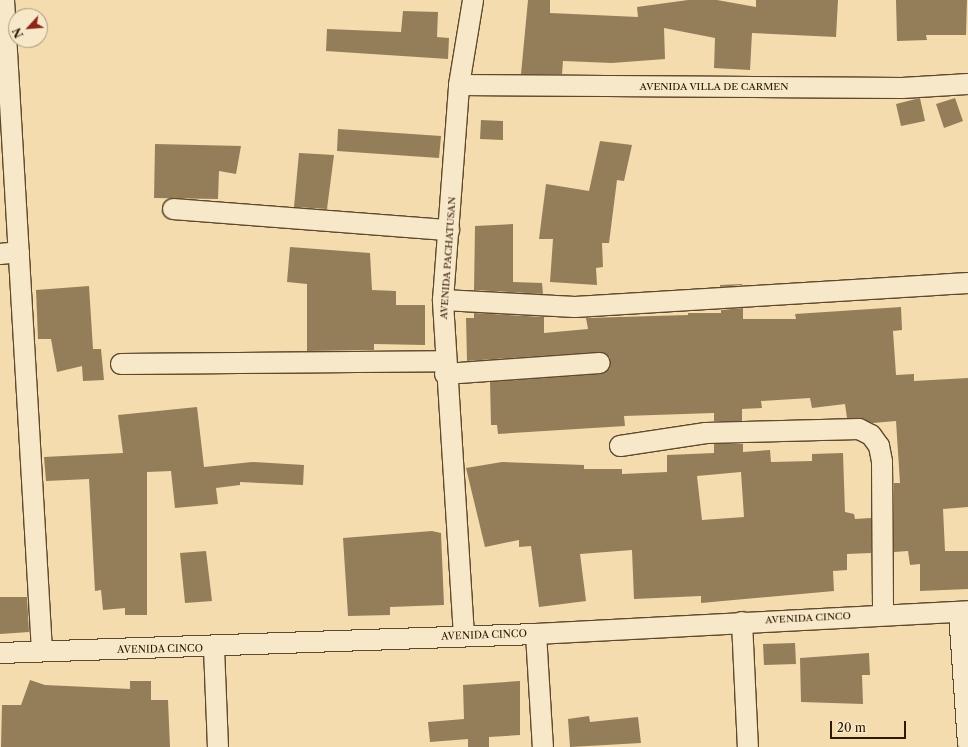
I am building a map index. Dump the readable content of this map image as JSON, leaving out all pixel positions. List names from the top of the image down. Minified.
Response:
{"streets":{"street":["AVENIDA VILLA DE CARMEN","AVENIDA PACHATUSAN","AVENIDA CINCO"]},"crossings":[["AVENIDA VILLA DE CARMEN","AVENIDA PACHATUSAN"],["AVENIDA PACHATUSAN","AVENIDA CINCO"]],"scale_bar":"20 m","north":"bottom left"}
